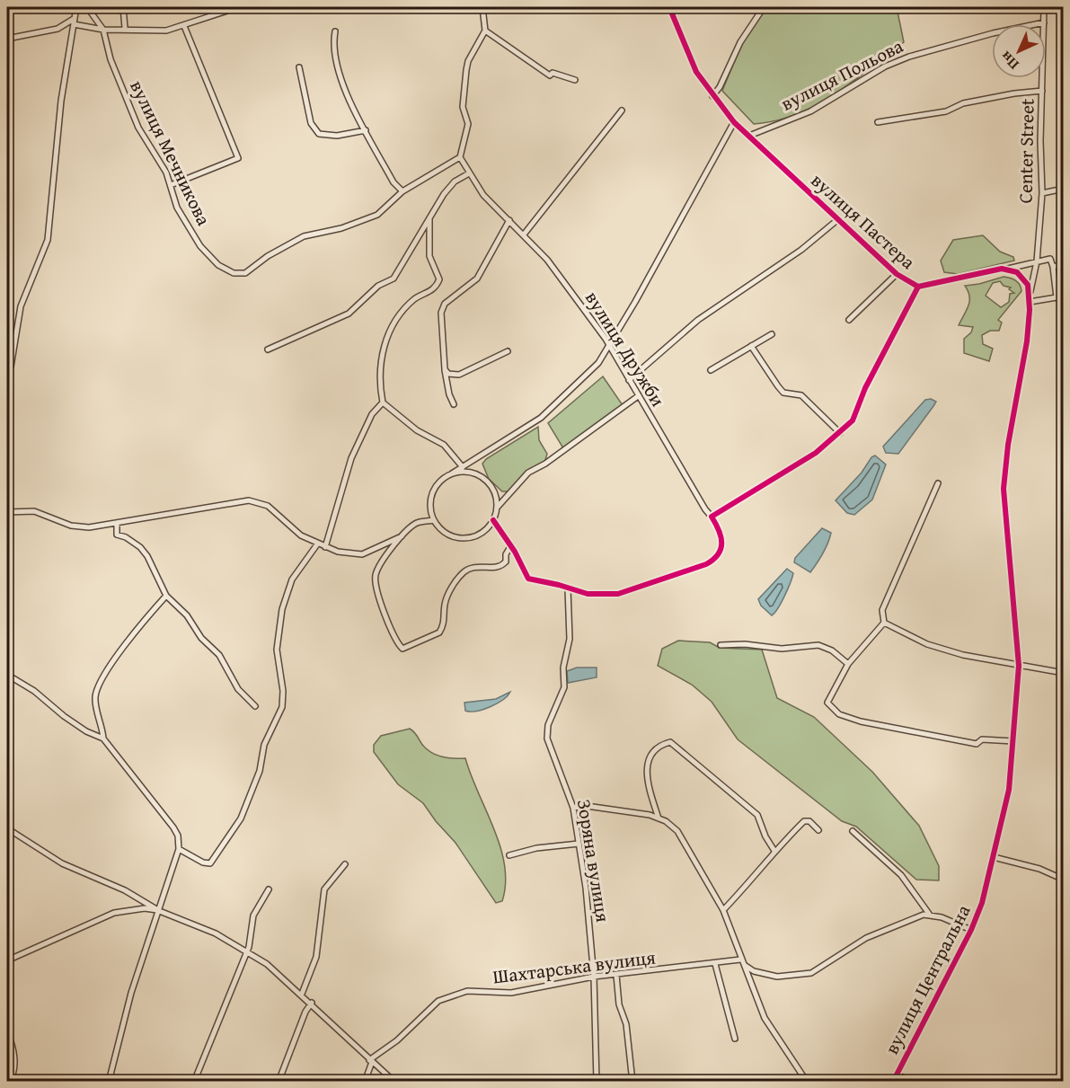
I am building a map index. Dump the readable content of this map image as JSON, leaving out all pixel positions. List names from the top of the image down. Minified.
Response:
{"streets":{"street":["вулиця Польова","Center Street","вулиця Мечникова","вулиця Пастера","вулиця Дружби","Зоряна вулиця","Шахтарська вулиця","вулиця Центральна"]},"crossings":[["вулиця Польова","Center Street"],["вулиця Польова","вулиця Пастера"],["Center Street","вулиця Пастера"],["вулиця Мечникова","вулиця Дружби"],["вулиця Дружби","Зоряна вулиця"],["Зоряна вулиця","Шахтарська вулиця"]],"north":"bottom left"}
